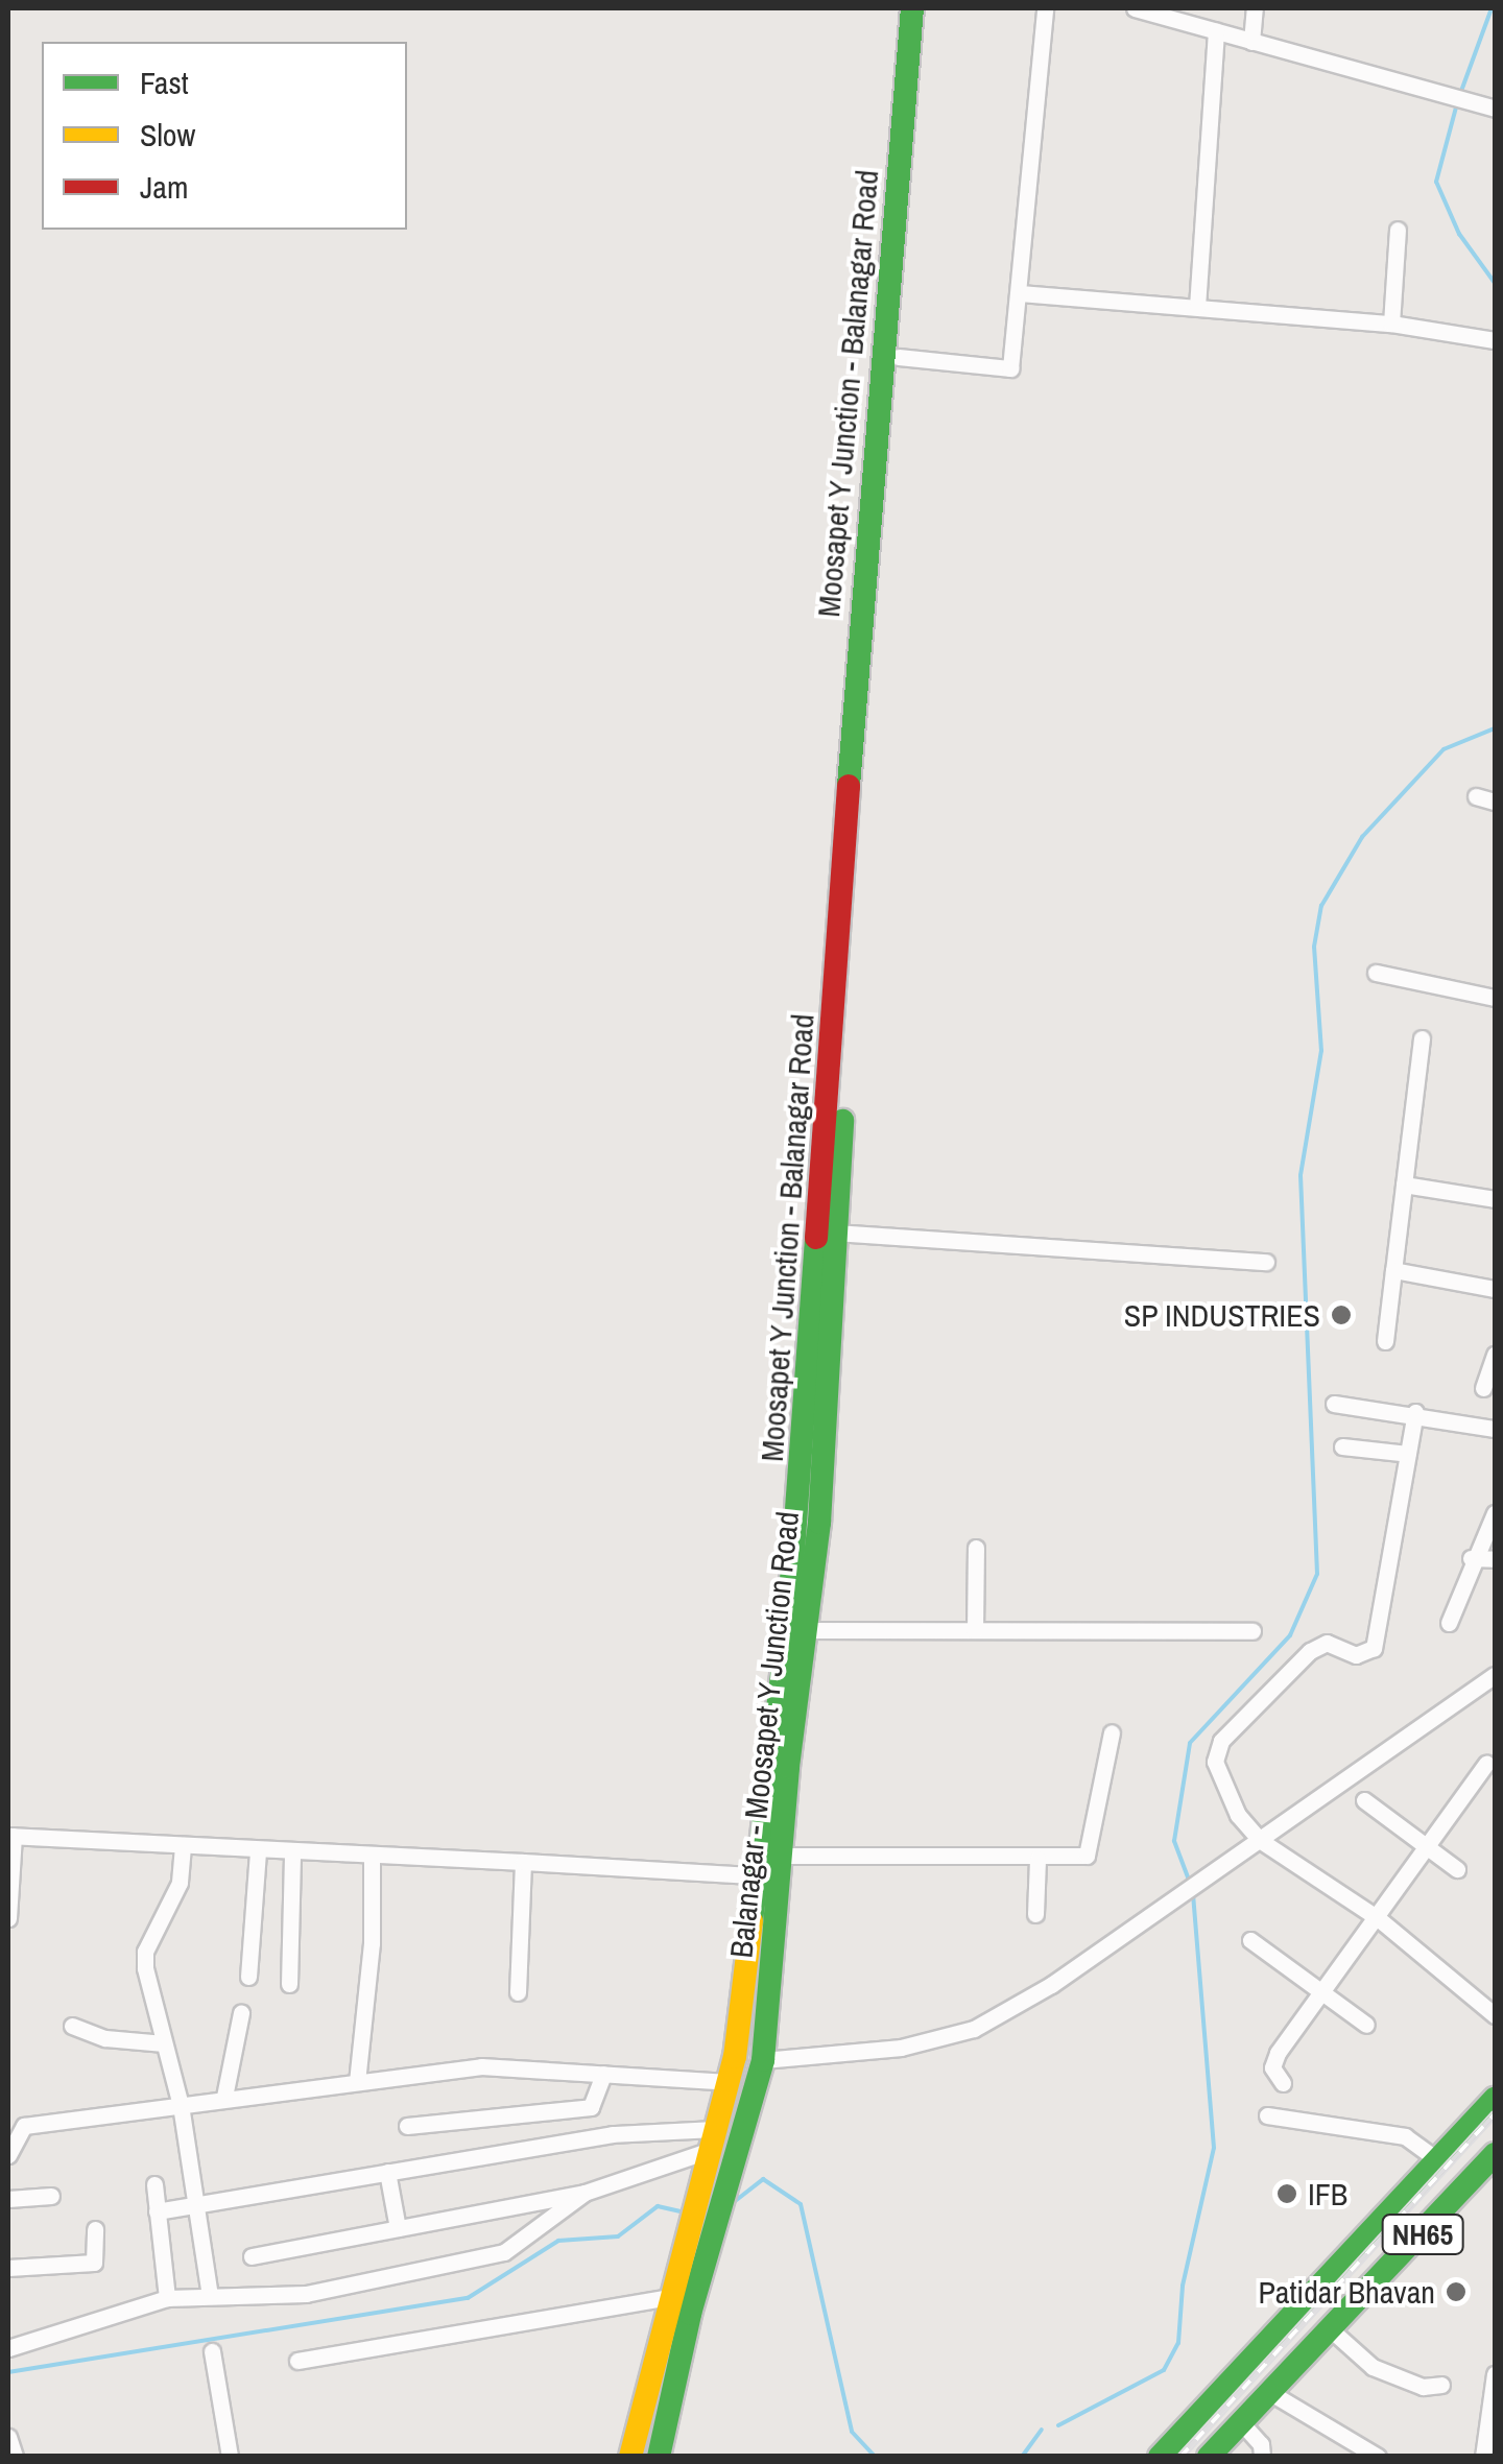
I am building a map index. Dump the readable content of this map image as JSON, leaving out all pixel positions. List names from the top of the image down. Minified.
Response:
{"streets":{"main road":["Moosapet Y Junction - Balanagar Road","Balanagar - Moosapet Y Junction Road","NH65"]},"crossings":[["Moosapet Y Junction - Balanagar Road","Balanagar - Moosapet Y Junction Road"]],"places":["SP INDUSTRIES","IFB","Patidar Bhavan"],"legend":["Fast","Slow","Jam"]}
